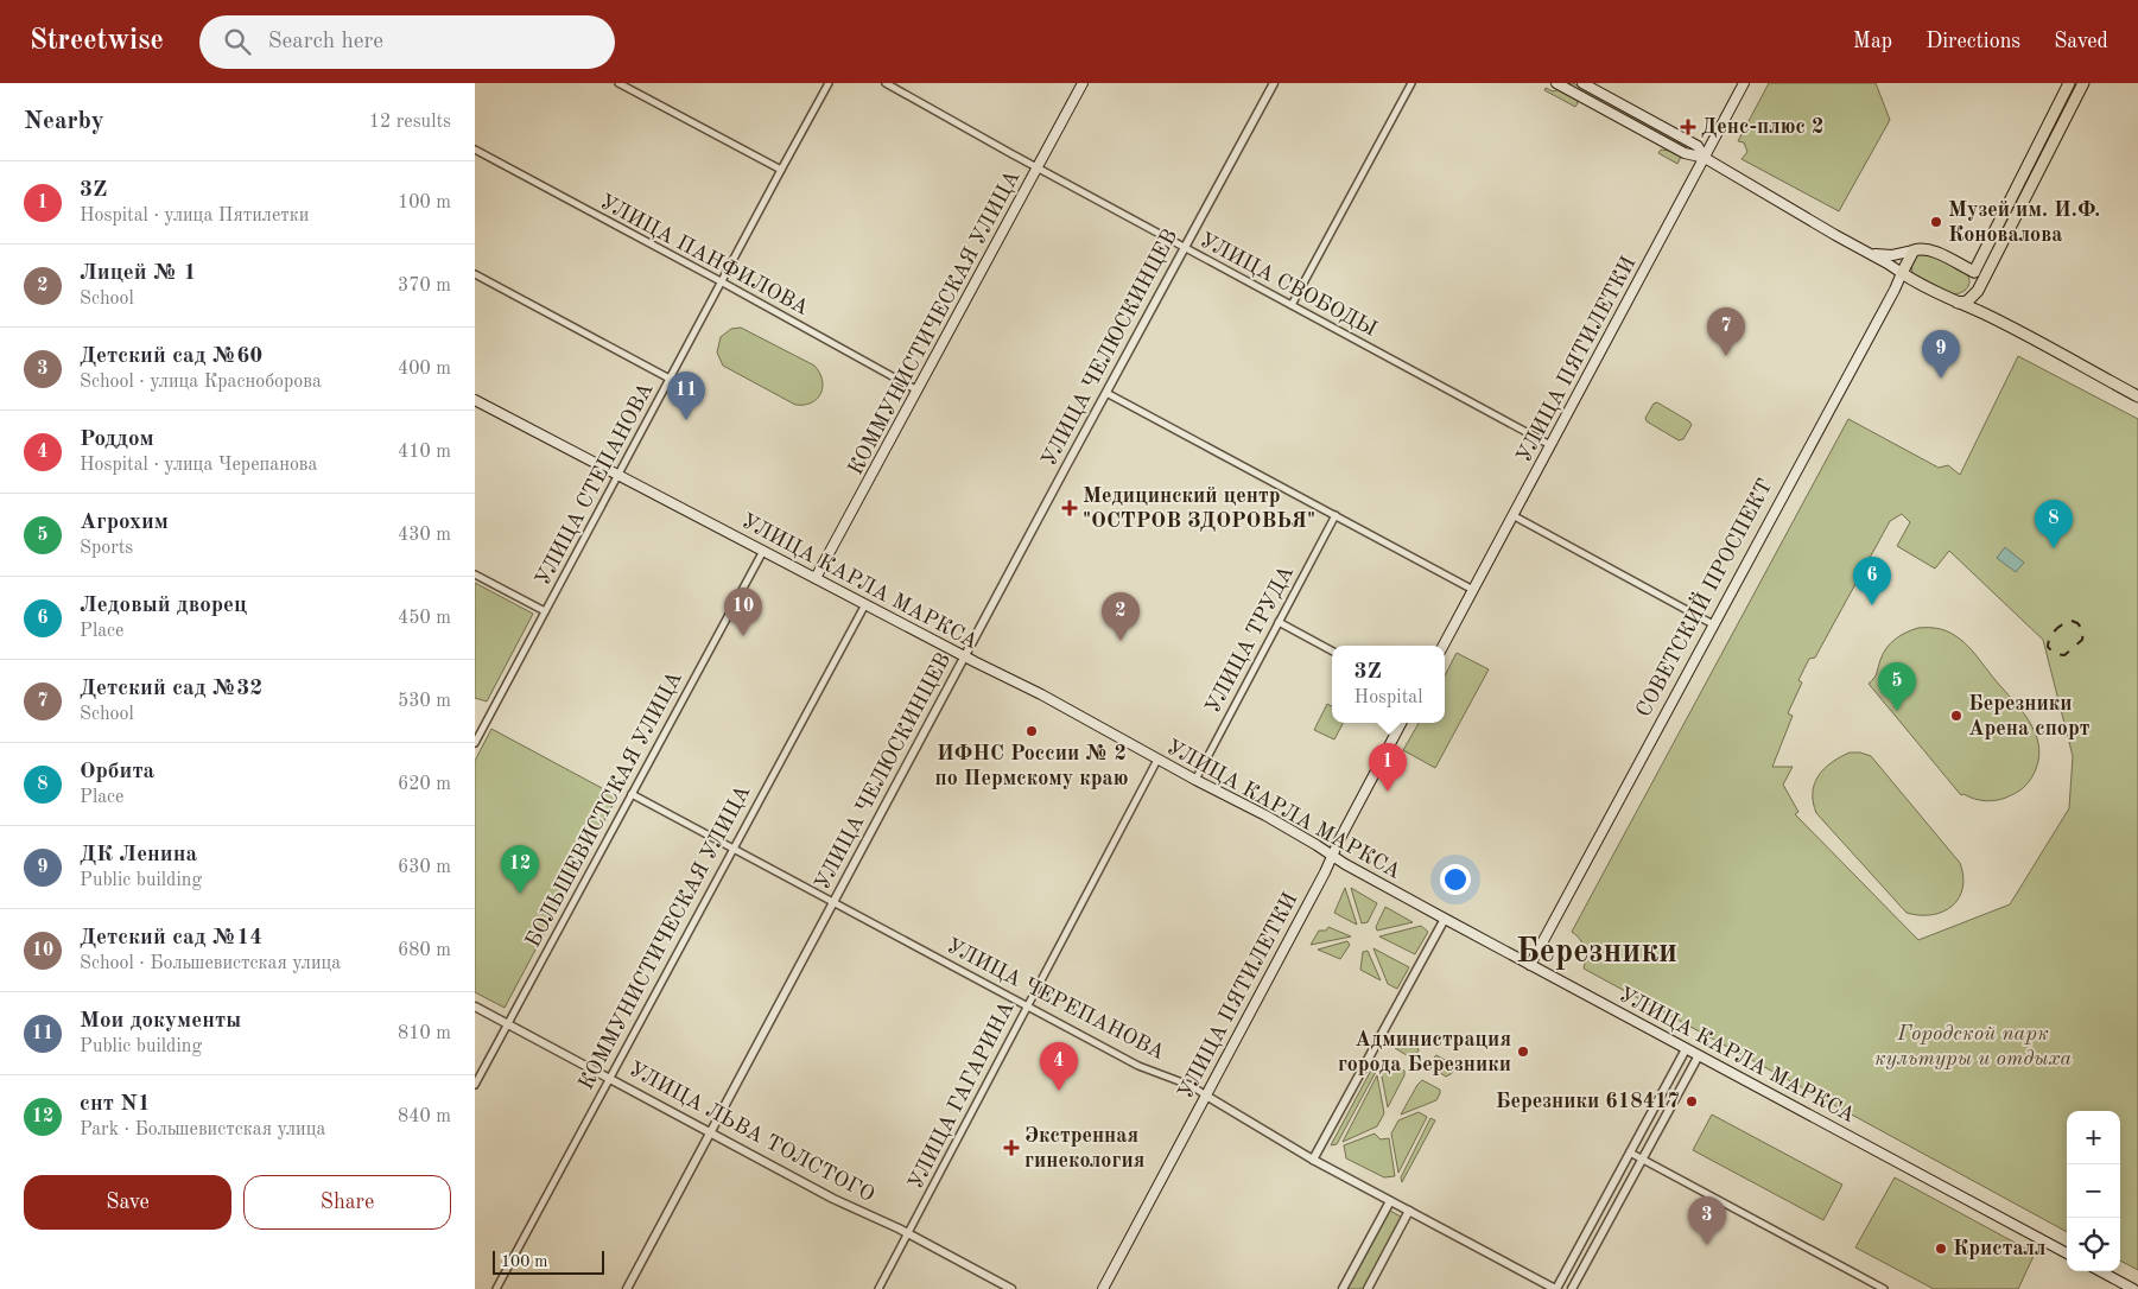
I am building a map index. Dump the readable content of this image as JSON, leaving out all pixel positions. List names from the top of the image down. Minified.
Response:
{"streets":{"main road":["КОММУНИСТИЧЕСКАЯ УЛИЦА","УЛИЦА ПЯТИЛЕТКИ","УЛИЦА КАРЛА МАРКСА","СОВЕТСКИЙ ПРОСПЕКТ"],"street":["УЛИЦА ПАНФИЛОВА","УЛИЦА СВОБОДЫ","УЛИЦА ЧЕЛЮСКИНЦЕВ","УЛИЦА СТЕПАНОВА","УЛИЦА ТРУДА","БОЛЬШЕВИСТСКАЯ УЛИЦА","УЛИЦА ЧЕРЕПАНОВА","УЛИЦА ГАГАРИНА","УЛИЦА ЛЬВА ТОЛСТОГО"]},"crossings":[["УЛИЦА ПАНФИЛОВА","КОММУНИСТИЧЕСКАЯ УЛИЦА"],["УЛИЦА ПАНФИЛОВА","УЛИЦА СТЕПАНОВА"],["УЛИЦА СВОБОДЫ","КОММУНИСТИЧЕСКАЯ УЛИЦА"],["УЛИЦА СВОБОДЫ","УЛИЦА ЧЕЛЮСКИНЦЕВ"],["УЛИЦА СВОБОДЫ","УЛИЦА ПЯТИЛЕТКИ"],["КОММУНИСТИЧЕСКАЯ УЛИЦА","УЛИЦА КАРЛА МАРКСА"],["КОММУНИСТИЧЕСКАЯ УЛИЦА","УЛИЦА ЧЕРЕПАНОВА"],["КОММУНИСТИЧЕСКАЯ УЛИЦА","УЛИЦА ЛЬВА ТОЛСТОГО"],["УЛИЦА ЧЕЛЮСКИНЦЕВ","УЛИЦА КАРЛА МАРКСА"],["УЛИЦА ЧЕЛЮСКИНЦЕВ","УЛИЦА ЧЕРЕПАНОВА"],["УЛИЦА ЧЕЛЮСКИНЦЕВ","УЛИЦА ЛЬВА ТОЛСТОГО"],["УЛИЦА ПЯТИЛЕТКИ","УЛИЦА КАРЛА МАРКСА"],["УЛИЦА ПЯТИЛЕТКИ","УЛИЦА ЧЕРЕПАНОВА"],["УЛИЦА СТЕПАНОВА","УЛИЦА КАРЛА МАРКСА"],["УЛИЦА КАРЛА МАРКСА","СОВЕТСКИЙ ПРОСПЕКТ"],["УЛИЦА КАРЛА МАРКСА","УЛИЦА ТРУДА"],["УЛИЦА КАРЛА МАРКСА","БОЛЬШЕВИСТСКАЯ УЛИЦА"],["УЛИЦА КАРЛА МАРКСА","УЛИЦА ГАГАРИНА"],["БОЛЬШЕВИСТСКАЯ УЛИЦА","УЛИЦА ЧЕРЕПАНОВА"],["БОЛЬШЕВИСТСКАЯ УЛИЦА","УЛИЦА ЛЬВА ТОЛСТОГО"],["УЛИЦА ЧЕРЕПАНОВА","УЛИЦА ГАГАРИНА"],["УЛИЦА ГАГАРИНА","УЛИЦА ЛЬВА ТОЛСТОГО"]],"districts":["Березники"],"parks":["Городской парк культуры и отдыха"],"places":{"health":["Денс-плюс 2","Медицинский центр \"ОСТРОВ ЗДОРОВЬЯ\"","Экстренная гинекология"],"other":["Музей им. И.Ф. Коновалова","Березники Арена спорт","ИФНС России № 2 по Пермскому краю","Администрация города Березники","Березники 618417","Кристалл"]},"scale_bar":"100 m","page":{"header":"Streetwise","search":"Search here","nav":["Map","Directions","Saved"],"heading":["Nearby","12 results"],"list":[{"mark":"1","name":"3Z","note":"Hospital · улица Пятилетки","value":"100 m"},{"mark":"2","name":"Лицей № 1","note":"School","value":"370 m"},{"mark":"3","name":"Детский сад №60","note":"School · улица Красноборова","value":"400 m"},{"mark":"4","name":"Роддом","note":"Hospital · улица Черепанова","value":"410 m"},{"mark":"5","name":"Агрохим","note":"Sports","value":"430 m"},{"mark":"6","name":"Ледовый дворец","note":"Place","value":"450 m"},{"mark":"7","name":"Детский сад №32","note":"School","value":"530 m"},{"mark":"8","name":"Орбита","note":"Place","value":"620 m"},{"mark":"9","name":"ДК Ленина","note":"Public building","value":"630 m"},{"mark":"10","name":"Детский сад №14","note":"School · Большевистская улица","value":"680 m"},{"mark":"11","name":"Мои документы","note":"Public building","value":"810 m"},{"mark":"12","name":"снт N1","note":"Park · Большевистская улица","value":"840 m"}],"pins":["7","9","11","8","6","10","2","5","1","12","4","3"],"popup":["3Z","Hospital"],"map_buttons":["+","−"],"buttons":["Save","Share"],"scale":"100 m"}}
